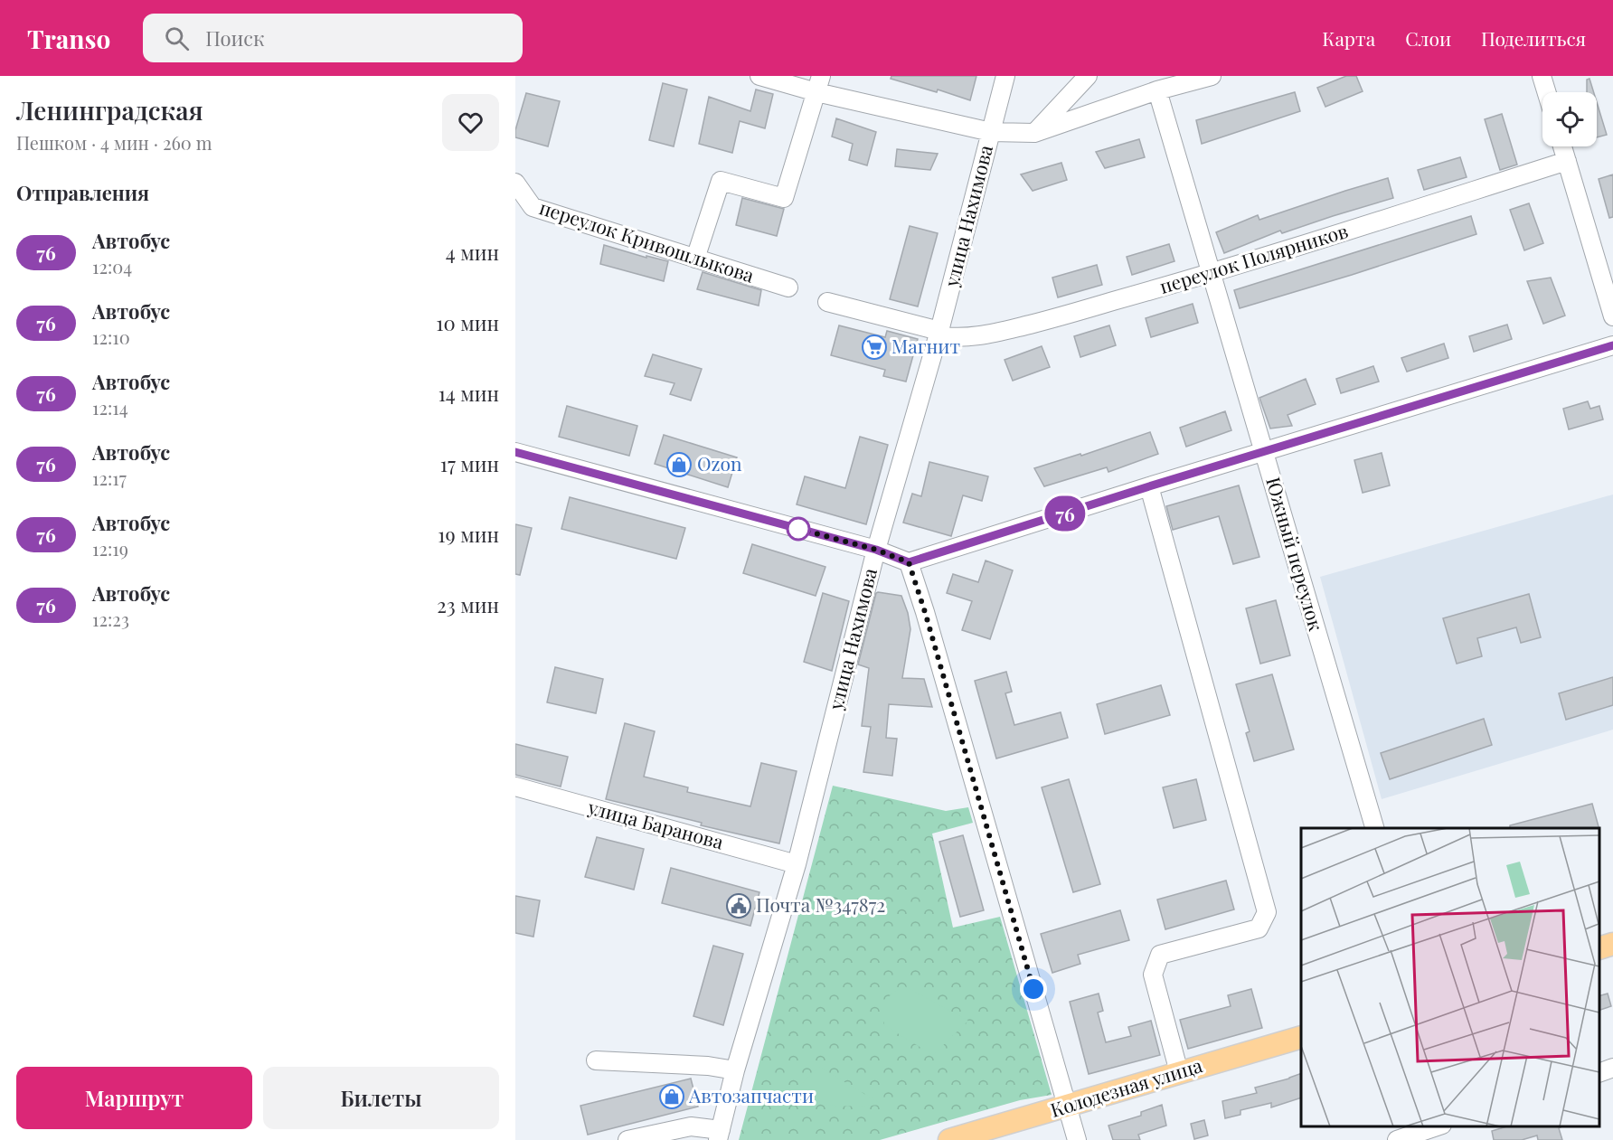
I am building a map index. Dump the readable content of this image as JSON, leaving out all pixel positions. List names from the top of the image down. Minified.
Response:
{"streets":{"main road":["Колодезная улица"],"street":["улица Нахимова","переулок Кривошлыкова","переулок Полярников","Южный переулок","улица Баранова"]},"crossings":[["улица Нахимова","переулок Полярников"],["улица Нахимова","улица Баранова"],["переулок Полярников","Южный переулок"]],"places":{"supermarket":["Магнит"],"shop":["Ozon","Автозапчасти"],"public building":["Почта №347872"]},"lines":["bus line 76"],"page":{"header":"Transo","search":"Поиск","nav":["Карта","Слои","Поделиться"],"heading":[["Ленинградская","Пешком · 4 мин · 260 m"],"Отправления"],"on_map":"76","list":[{"mark":"76","name":"Автобус","note":"12:04","value":"4 мин"},{"mark":"76","name":"Автобус","note":"12:10","value":"10 мин"},{"mark":"76","name":"Автобус","note":"12:14","value":"14 мин"},{"mark":"76","name":"Автобус","note":"12:17","value":"17 мин"},{"mark":"76","name":"Автобус","note":"12:19","value":"19 мин"},{"mark":"76","name":"Автобус","note":"12:23","value":"23 мин"}],"buttons":["Маршрут","Билеты"]}}
